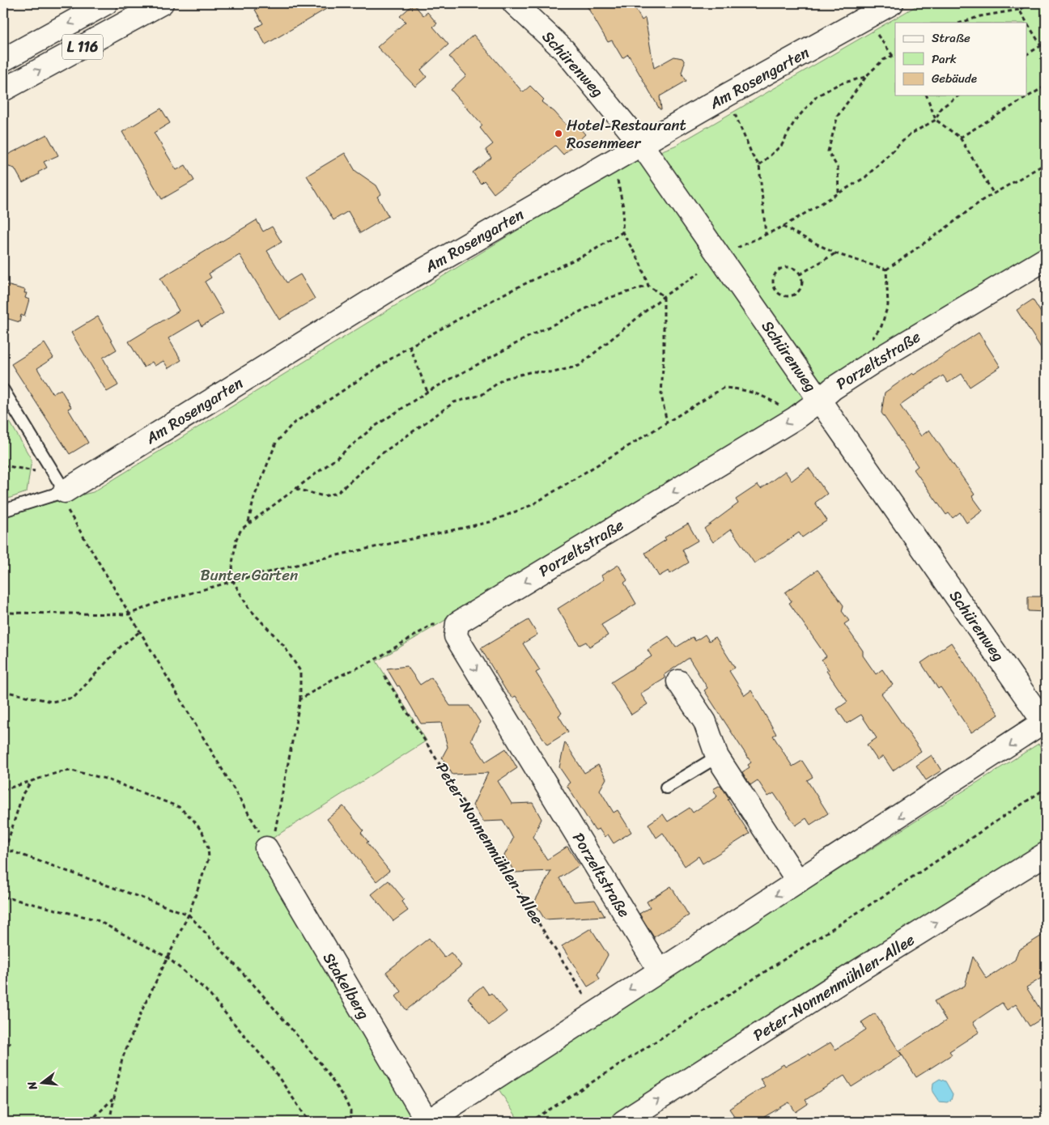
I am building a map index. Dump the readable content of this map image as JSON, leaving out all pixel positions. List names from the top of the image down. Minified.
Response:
{"streets":{"street":["L 116","Schürenweg","Am Rosengarten","Porzeltstraße","Peter-Nonnenmühlen-Allee","Stakelberg"]},"crossings":[["Schürenweg","Am Rosengarten"],["Schürenweg","Porzeltstraße"]],"parks":["Bunter Garten"],"places":["Hotel-Restaurant Rosenmeer"],"legend":["Straße","Park","Gebäude"],"north":"left"}
